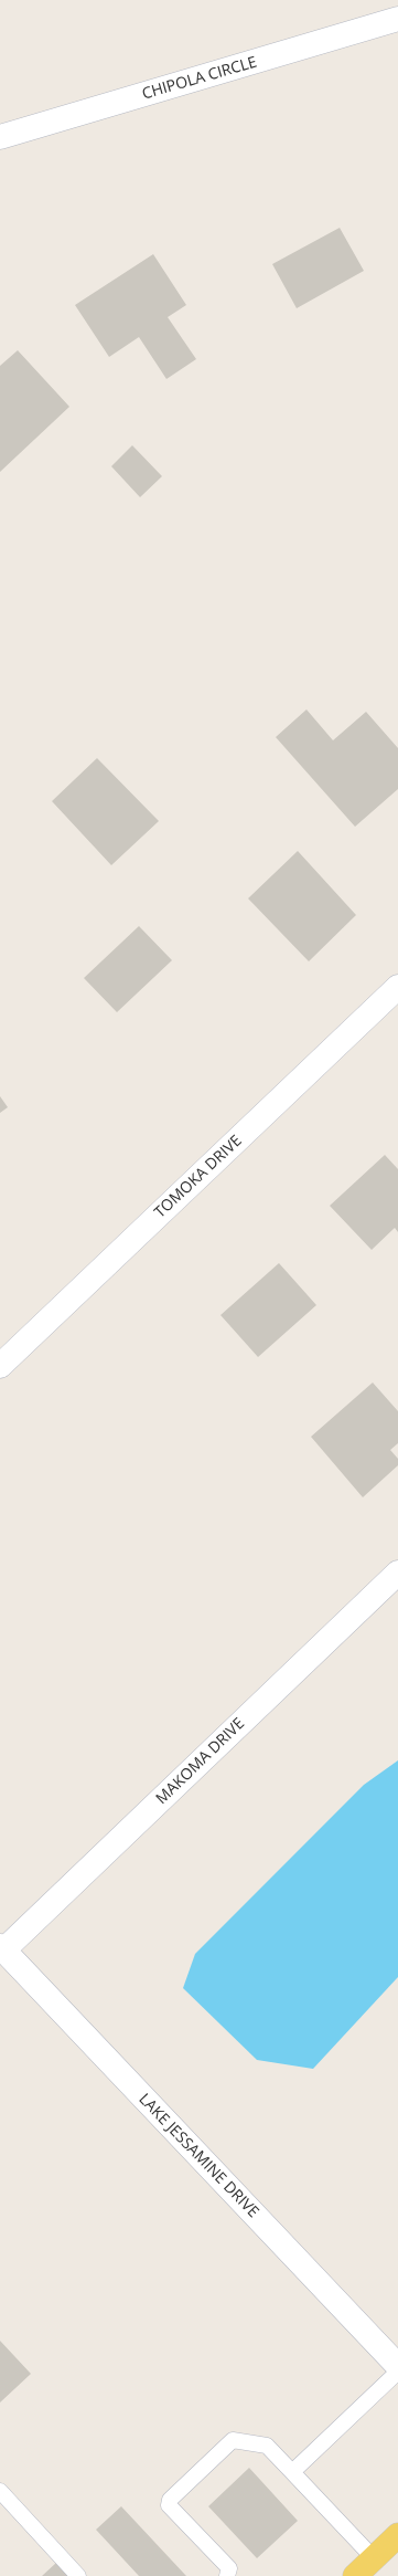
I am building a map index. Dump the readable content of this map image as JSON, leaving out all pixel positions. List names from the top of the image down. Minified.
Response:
{"streets":{"street":["CHIPOLA CIRCLE","TOMOKA DRIVE","MAKOMA DRIVE","LAKE JESSAMINE DRIVE"]},"crossings":[["MAKOMA DRIVE","LAKE JESSAMINE DRIVE"]]}
